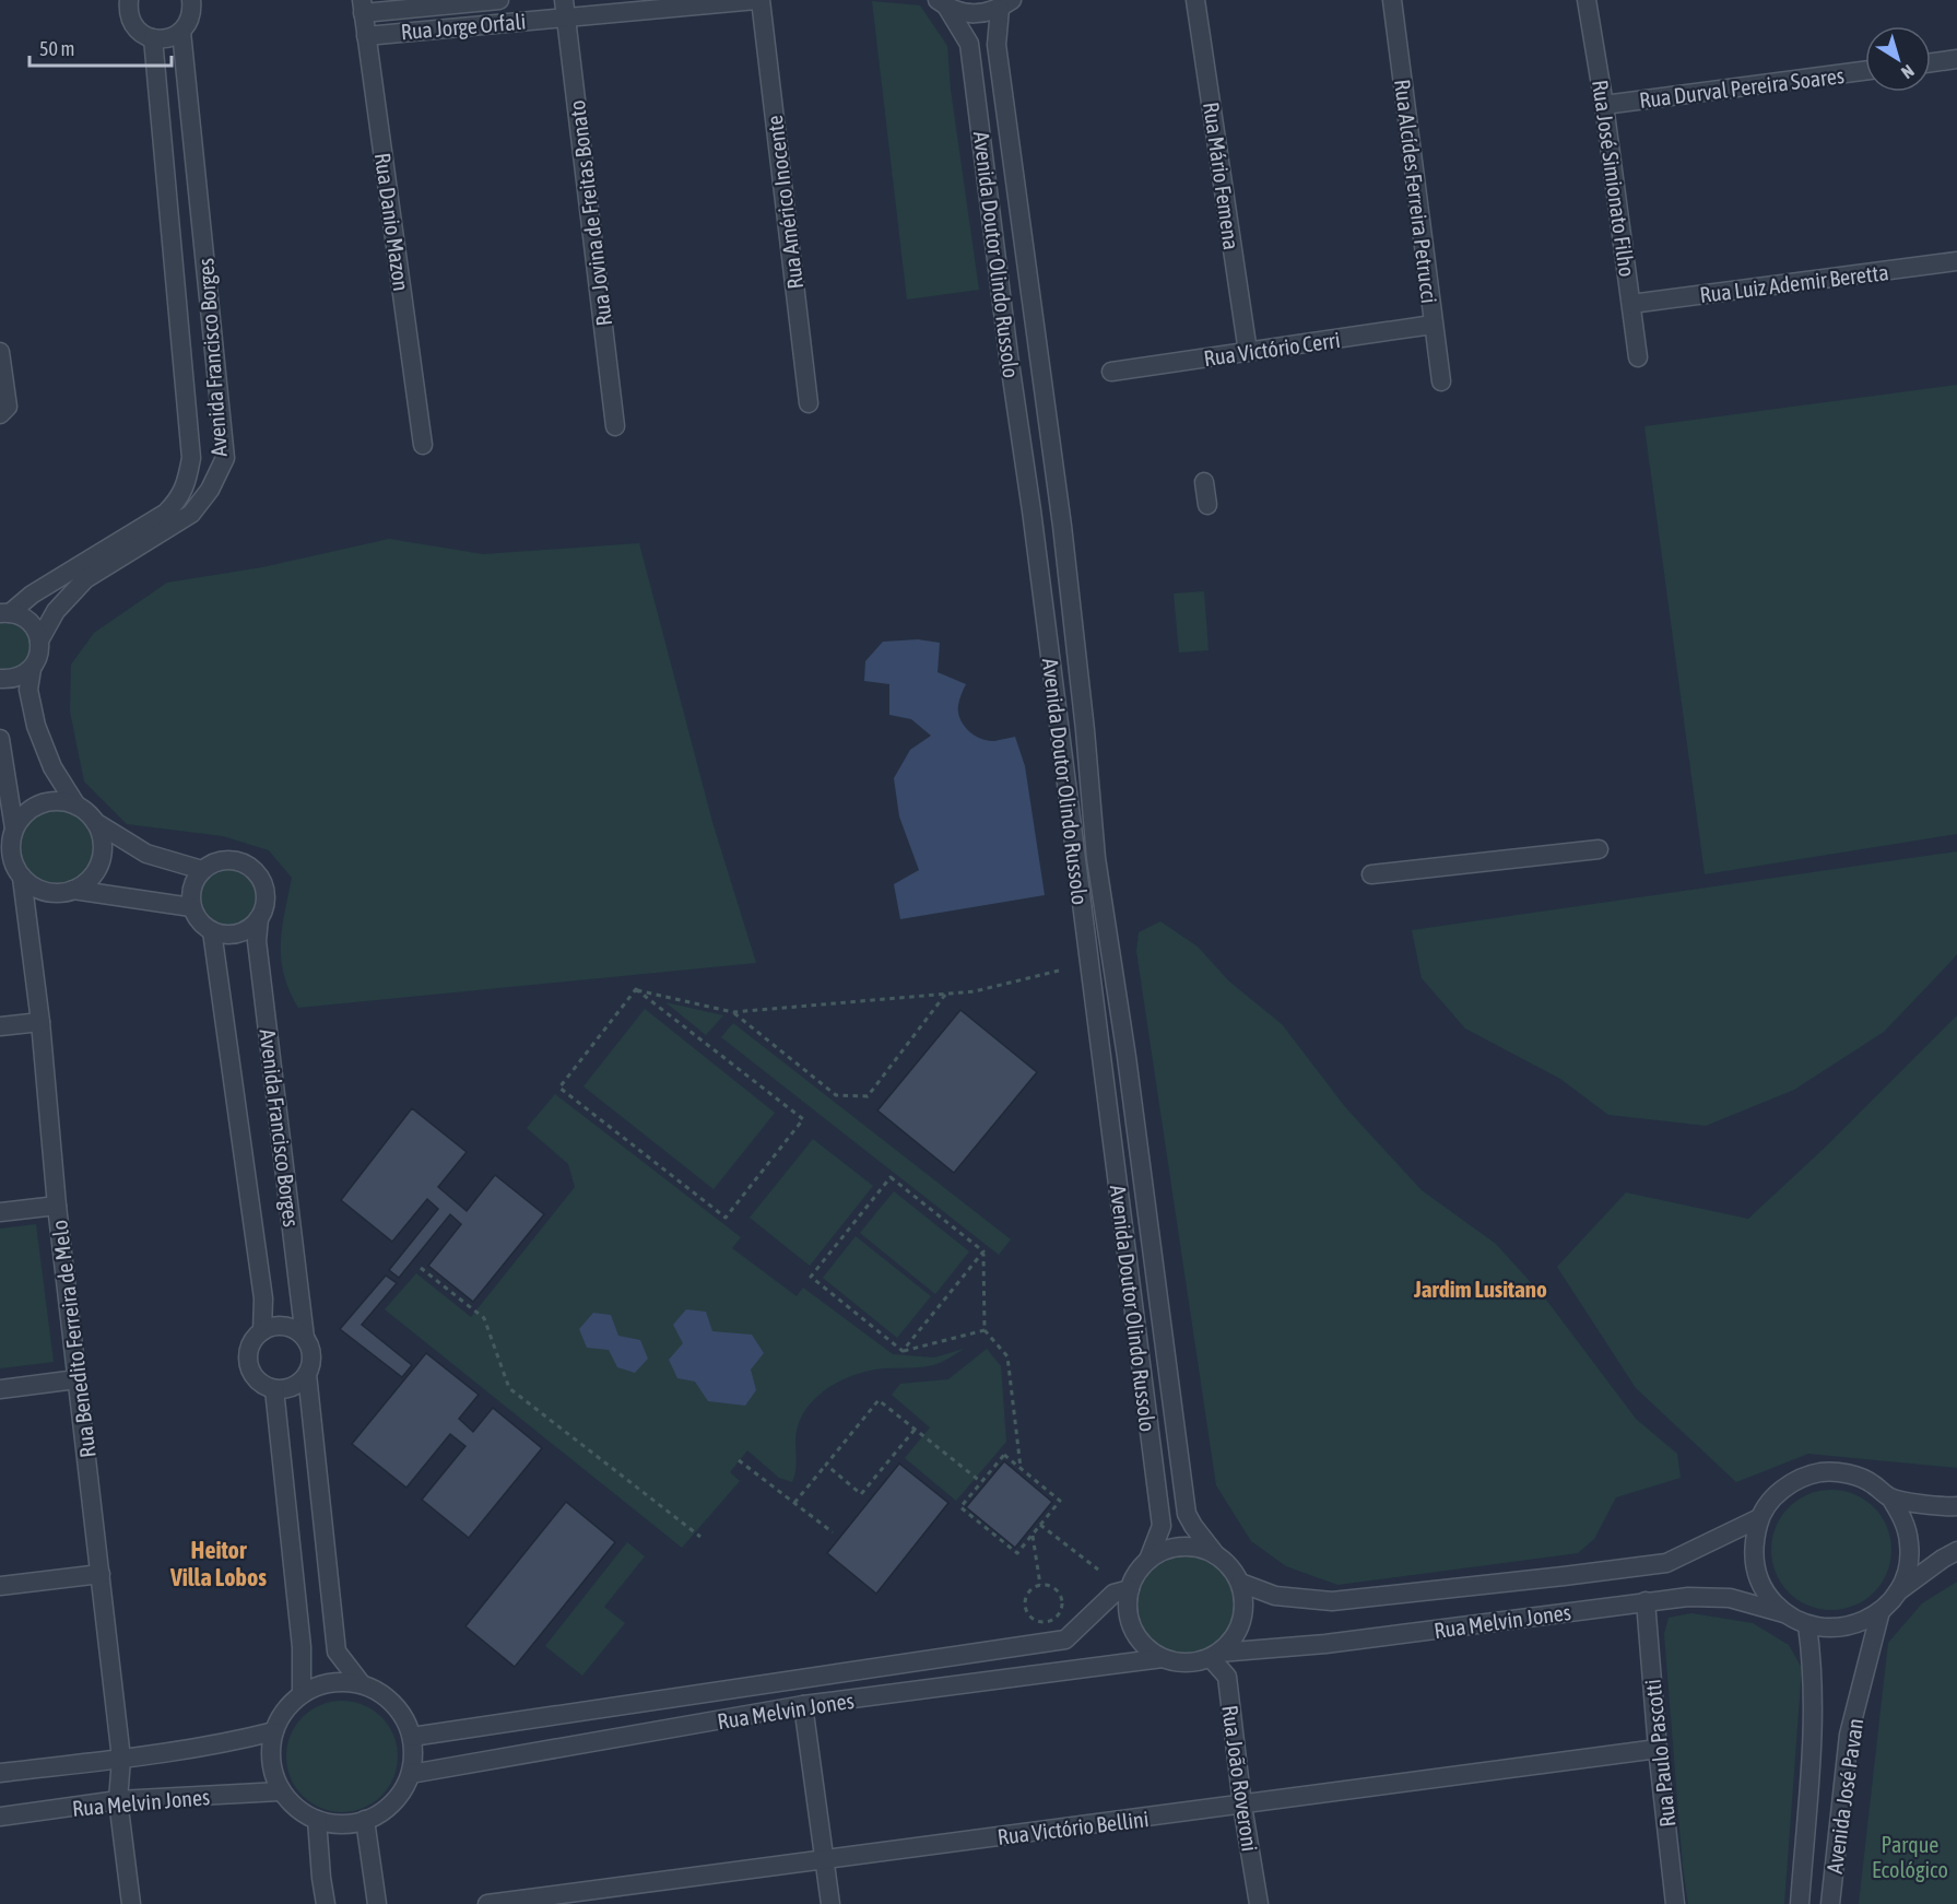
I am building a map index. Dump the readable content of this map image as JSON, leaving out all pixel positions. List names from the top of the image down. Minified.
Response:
{"streets":{"street":["Rua Jorge Orfali","Rua Durval Pereira Soares","Rua Mário Femena","Rua José Simionato Filho","Rua Alcídes Ferreira Petrucci","Rua Américo Inocente","Rua Jovina de Freitas Bonato","Rua Danio Mazon","Avenida Doutor Olindo Russolo","Rua Luiz Ademir Beretta","Rua Victório Cerri","Avenida Francisco Borges","Rua Benedito Ferreira de Melo","Rua Melvin Jones","Rua Paulo Pascotti","Rua João Roveroni","Avenida José Pavan","Rua Victório Bellini"]},"crossings":[["Rua Jorge Orfali","Rua Jovina de Freitas Bonato"],["Rua Jorge Orfali","Rua Danio Mazon"],["Rua Durval Pereira Soares","Rua José Simionato Filho"],["Rua Mário Femena","Rua Victório Cerri"],["Rua José Simionato Filho","Rua Luiz Ademir Beretta"],["Rua Alcídes Ferreira Petrucci","Rua Victório Cerri"],["Avenida Doutor Olindo Russolo","Rua Melvin Jones"],["Avenida Doutor Olindo Russolo","Rua João Roveroni"],["Rua Benedito Ferreira de Melo","Rua Melvin Jones"],["Rua Melvin Jones","Rua Paulo Pascotti"],["Rua Melvin Jones","Rua João Roveroni"],["Rua Melvin Jones","Avenida José Pavan"],["Rua Paulo Pascotti","Rua Victório Bellini"],["Rua João Roveroni","Rua Victório Bellini"]],"districts":["Jardim Lusitano","Heitor Villa Lobos"],"parks":["Parque Ecológico"],"scale_bar":"50 m","north":"bottom right"}
